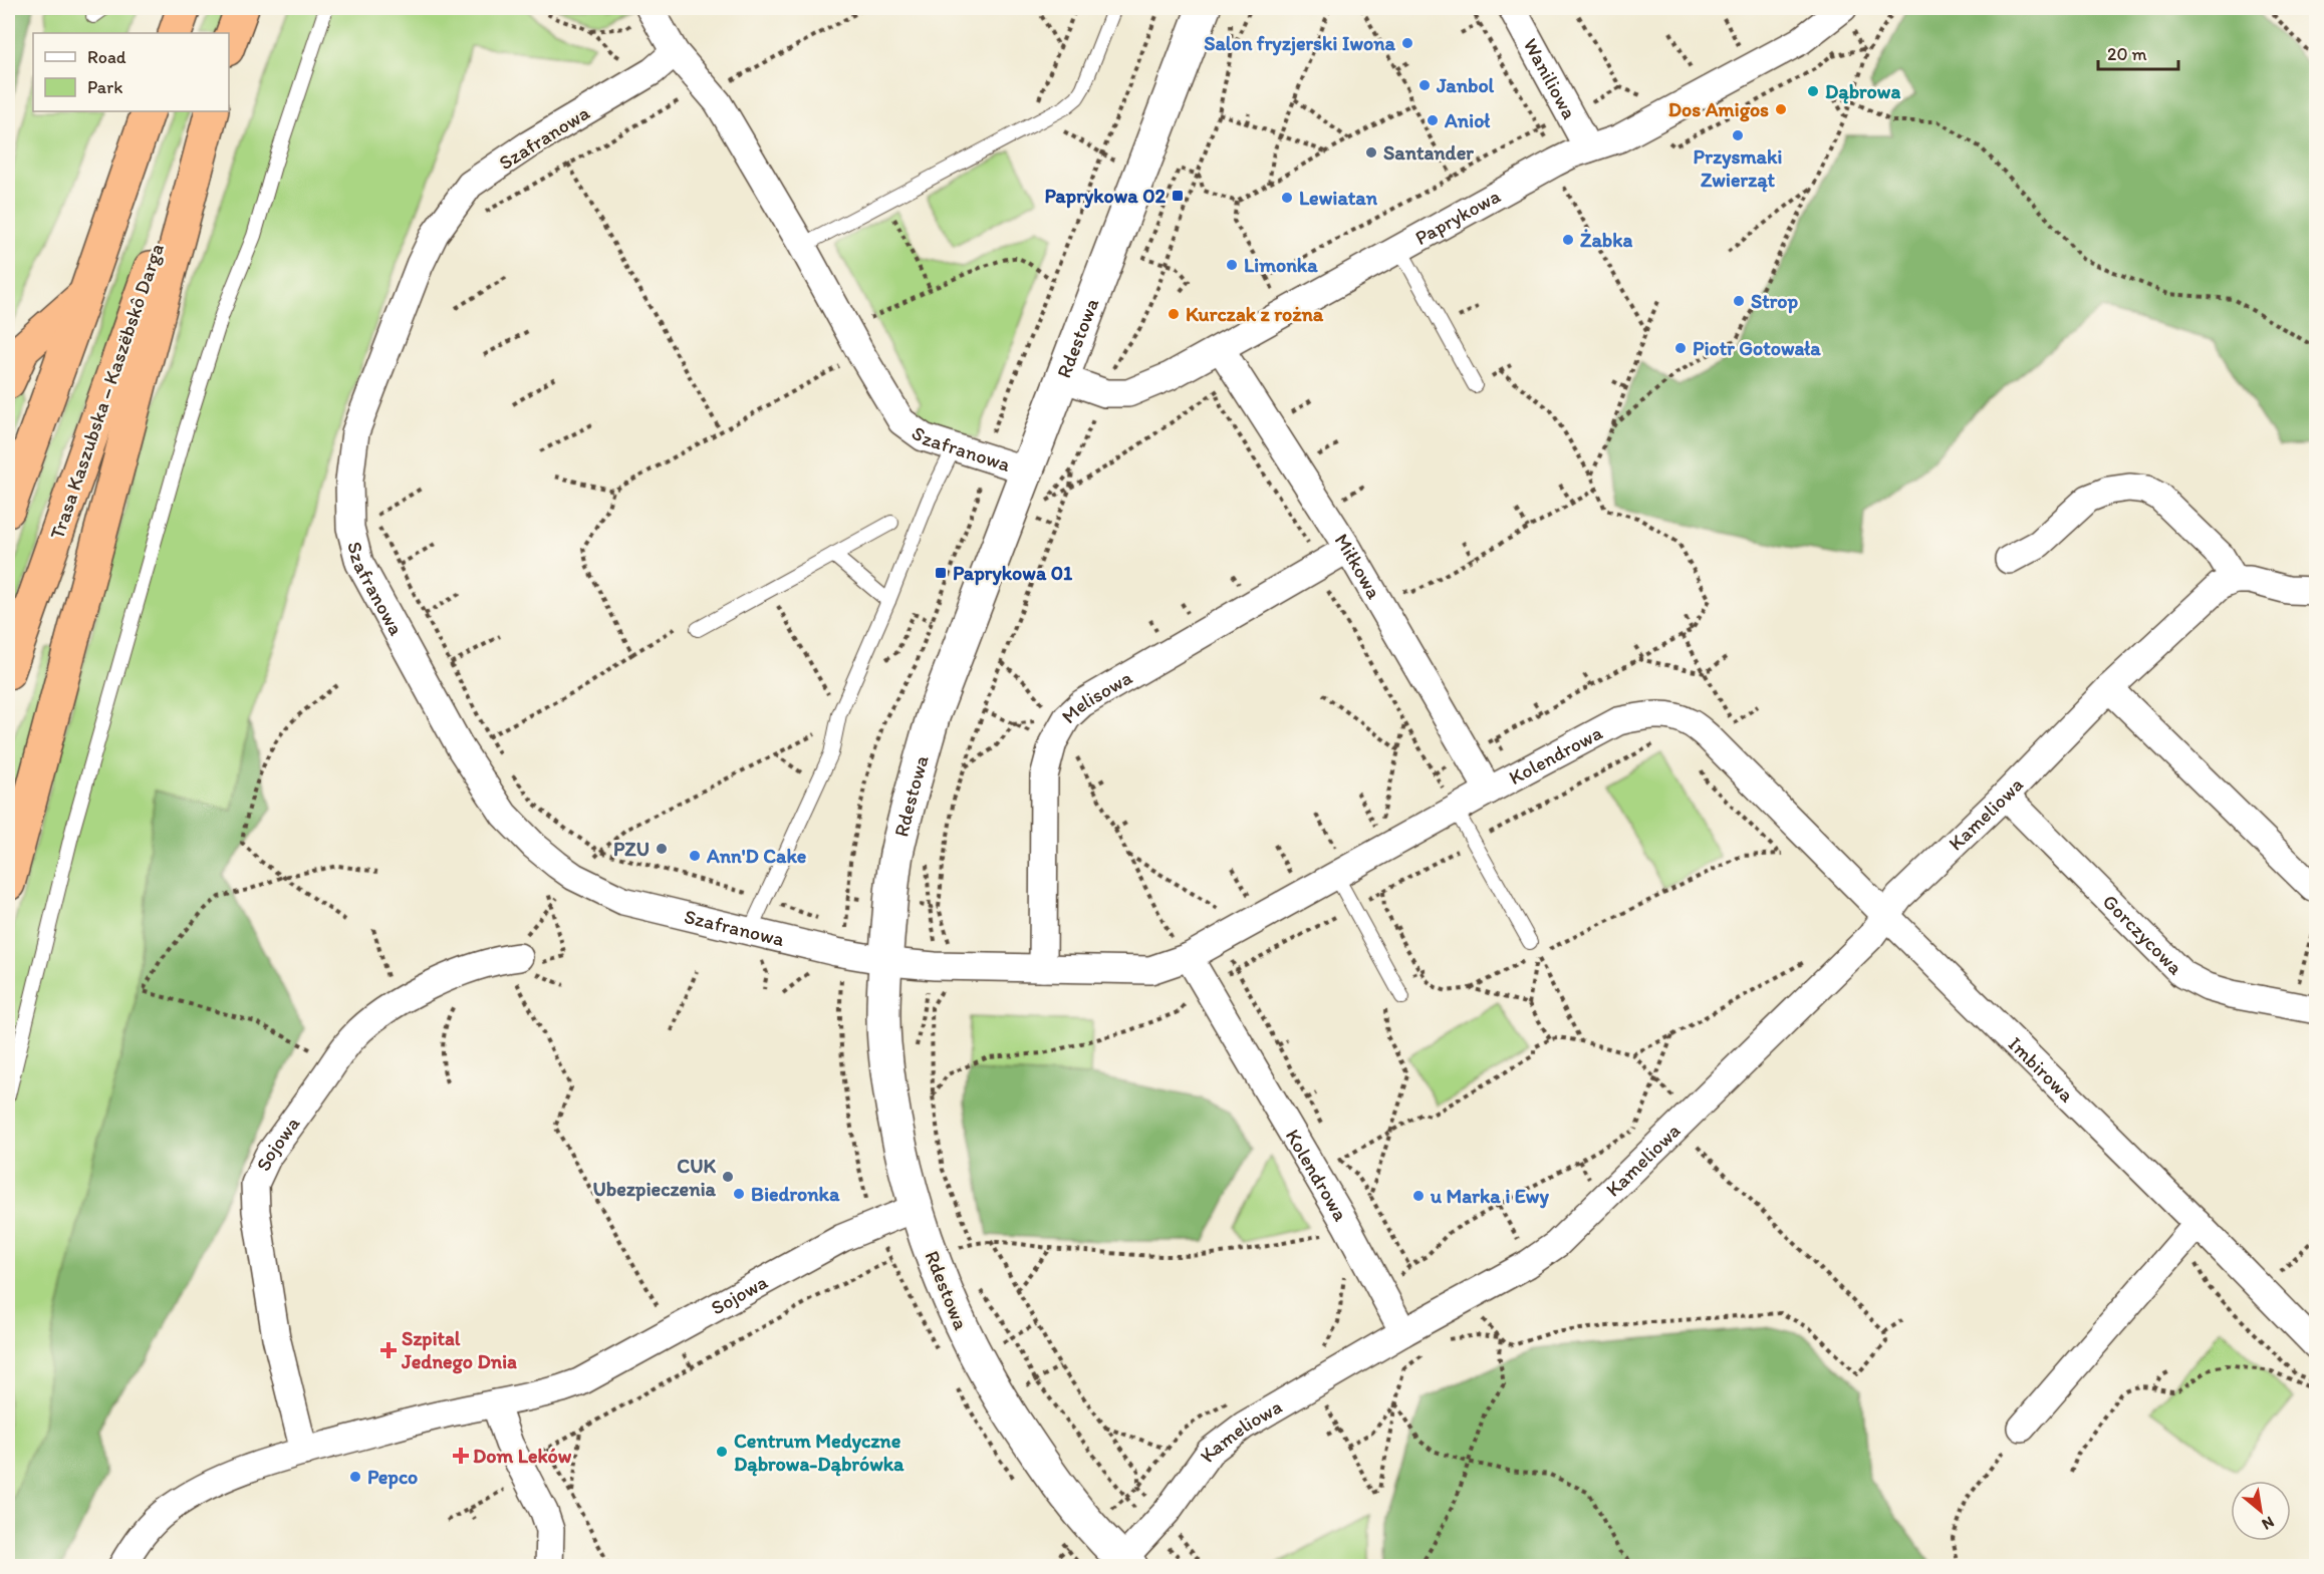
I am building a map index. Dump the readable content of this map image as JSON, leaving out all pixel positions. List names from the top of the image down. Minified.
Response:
{"streets":{"highway":["Trasa Kaszubska – Kaszëbskô Darga"],"street":["Waniliowa","Szafranowa","Paprykowa","Rdestowa","Miłkowa","Melisowa","Kolendrowa","Kameliowa","Gorczycowa","Imbirowa","Sojowa"]},"crossings":[["Waniliowa","Paprykowa"],["Szafranowa","Rdestowa"],["Szafranowa","Kolendrowa"],["Paprykowa","Rdestowa"],["Paprykowa","Miłkowa"],["Rdestowa","Kolendrowa"],["Rdestowa","Kameliowa"],["Rdestowa","Sojowa"],["Miłkowa","Melisowa"],["Miłkowa","Kolendrowa"],["Melisowa","Kolendrowa"],["Kolendrowa","Kameliowa"],["Kolendrowa","Imbirowa"],["Kameliowa","Gorczycowa"],["Kameliowa","Imbirowa"]],"places":{"other":["Salon fryzjerski Iwona","Janbol","Dąbrowa","Dos Amigos","Anioł","Przysmaki Zwierząt","Santander","Lewiatan","Żabka","Limonka","Strop","Kurczak z rożna","Piotr Gotowała","PZU","Ann'D Cake","CUK Ubezpieczenia","Biedronka","u Marka i Ewy","Centrum Medyczne Dąbrowa-Dąbrówka","Pepco"],"transit":["Paprykowa 02","Paprykowa 01"],"health":["Szpital Jednego Dnia","Dom Leków"]},"legend":["Road","Park"],"scale_bar":"20 m","north":"bottom right"}
